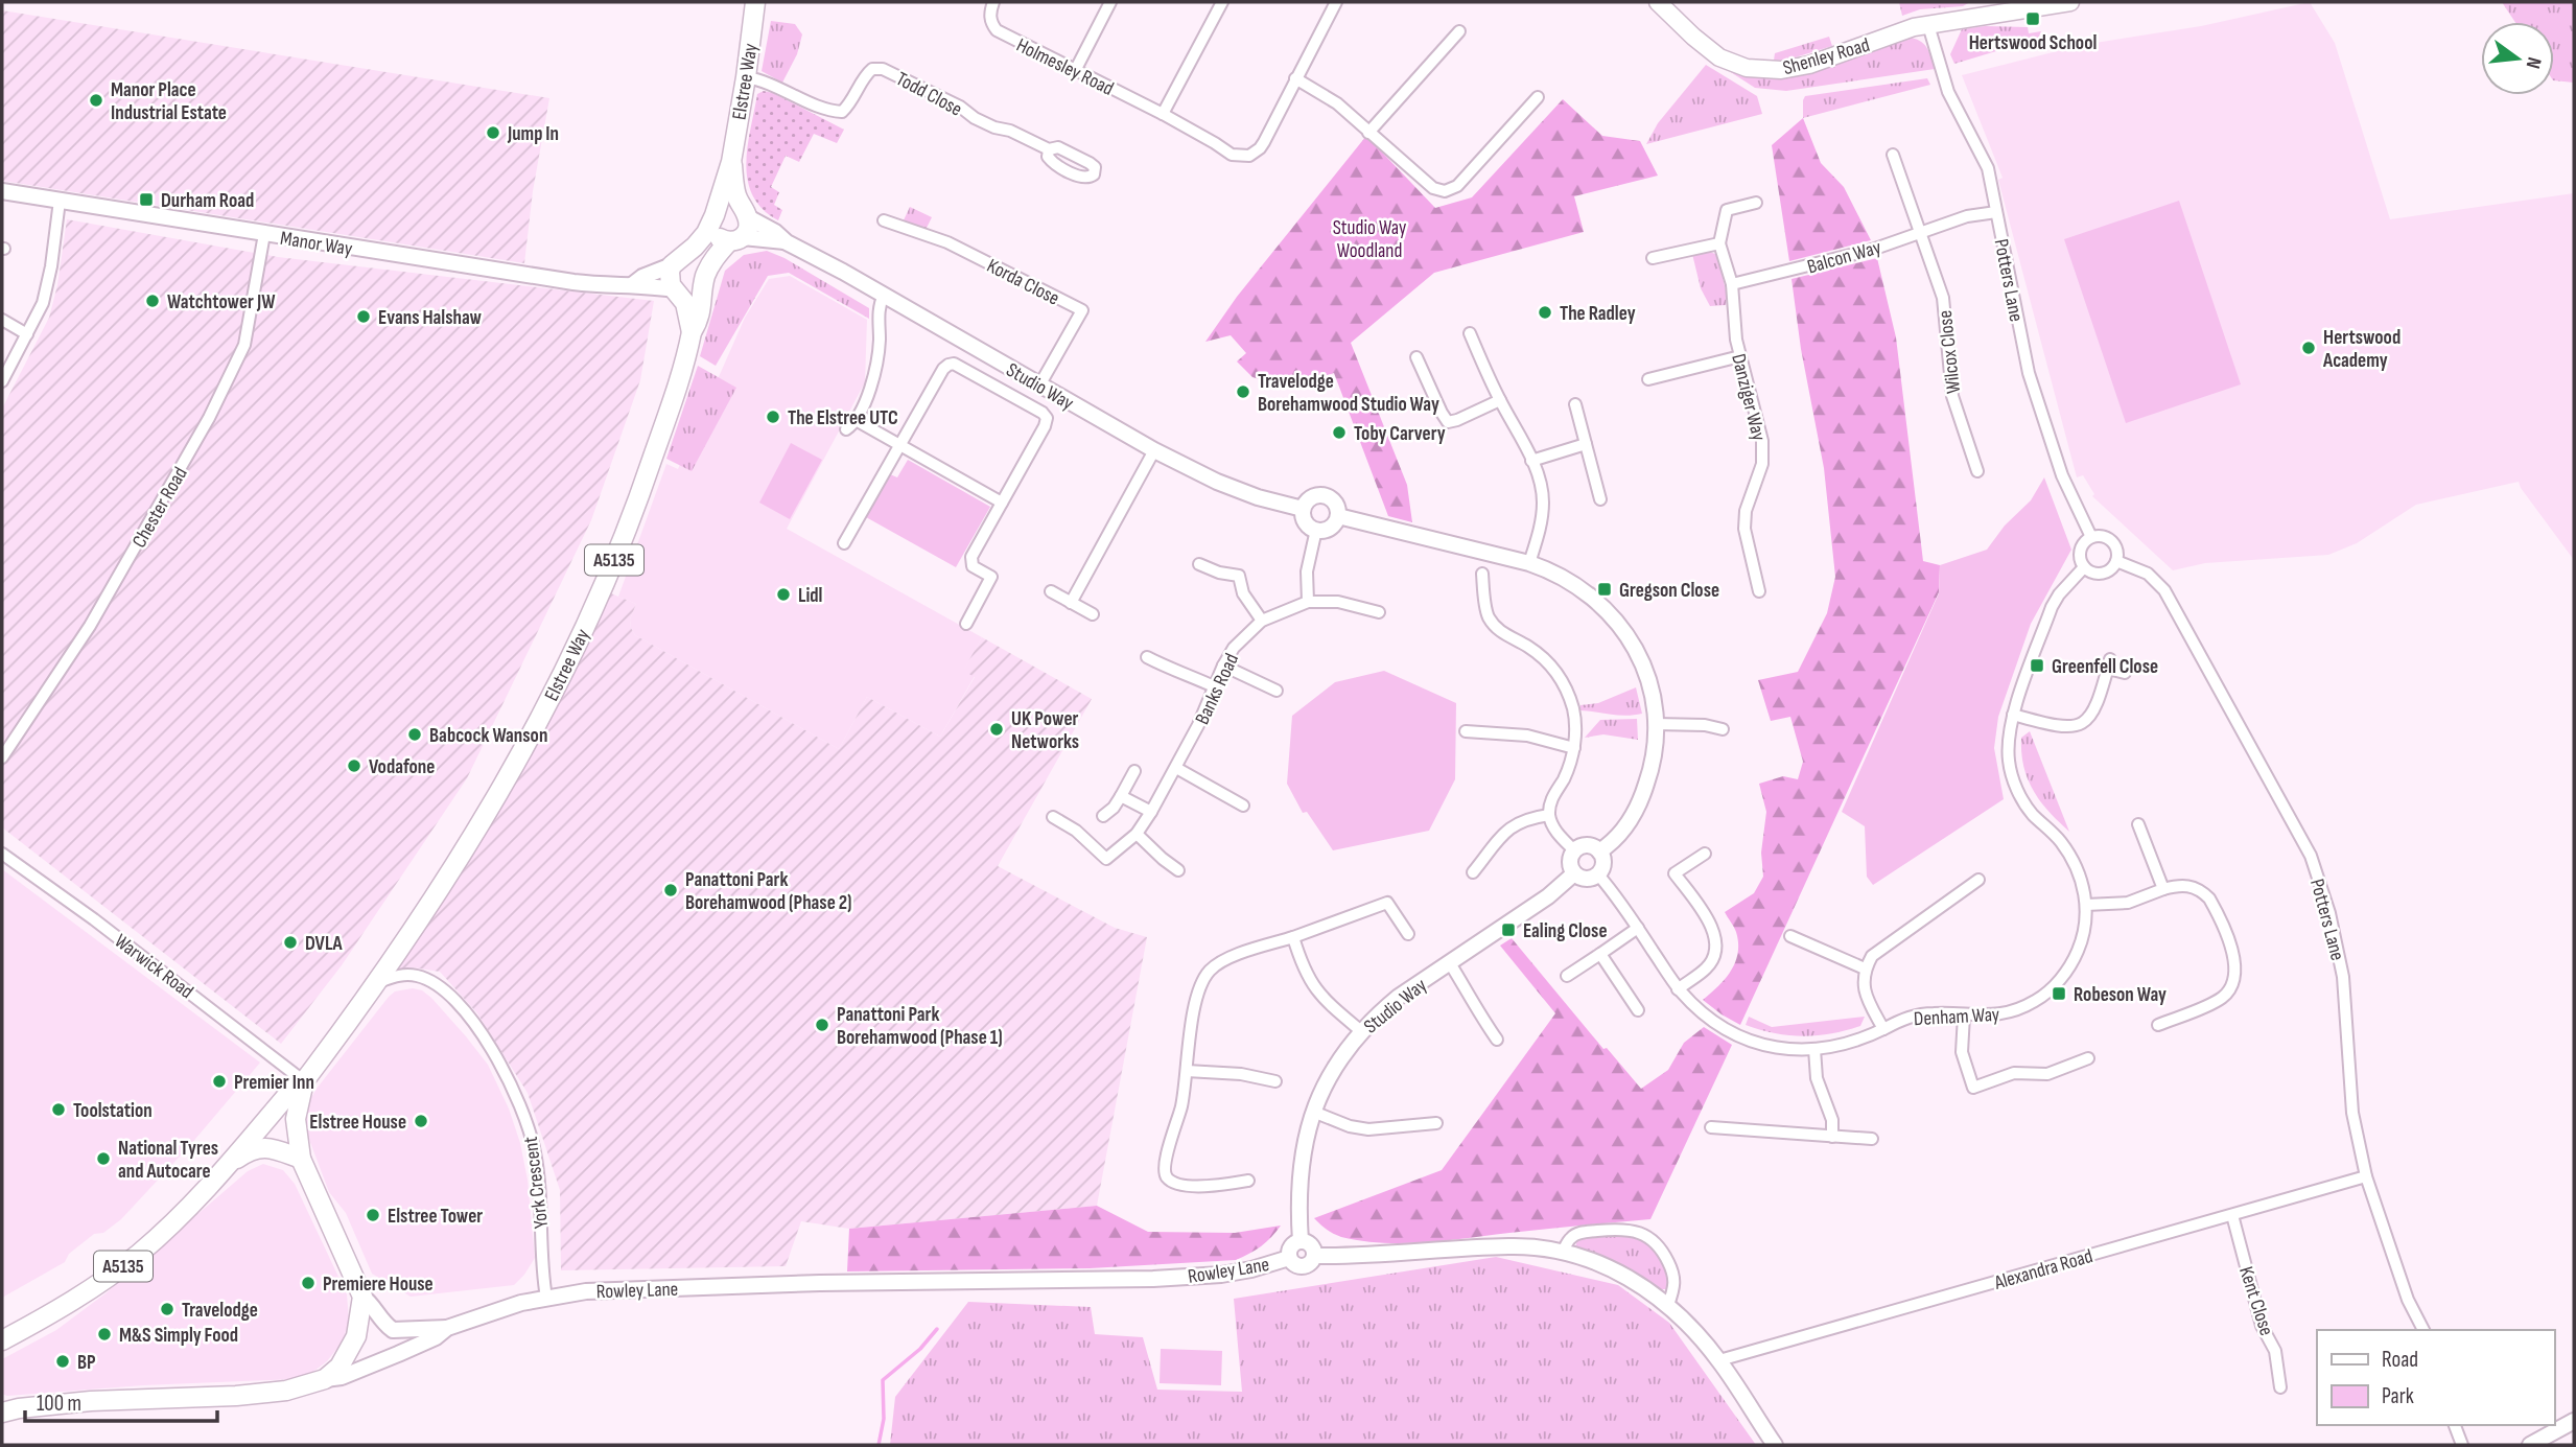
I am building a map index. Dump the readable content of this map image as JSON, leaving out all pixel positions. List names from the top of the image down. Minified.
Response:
{"streets":{"main road":["Shenley Road","Elstree Way","A5135","Rowley Lane"],"street":["Holmesley Road","Todd Close","Manor Way","Balcon Way","Potters Lane","Korda Close","Wilcox Close","Studio Way","Danziger Way","Chester Road","Banks Road","Warwick Road","Denham Way","York Crescent","Alexandra Road","Kent Close"]},"crossings":[["Shenley Road","Potters Lane"],["Elstree Way","Todd Close"],["Elstree Way","Manor Way"],["Elstree Way","Studio Way"],["Elstree Way","A5135"],["Elstree Way","York Crescent"],["Manor Way","Chester Road"],["Balcon Way","Potters Lane"],["Balcon Way","Wilcox Close"],["Balcon Way","Danziger Way"],["Potters Lane","Denham Way"],["Potters Lane","Alexandra Road"],["Korda Close","Studio Way"],["Studio Way","Denham Way"],["Studio Way","Rowley Lane"],["A5135","Warwick Road"],["A5135","York Crescent"],["York Crescent","Rowley Lane"],["Alexandra Road","Kent Close"]],"parks":["Studio Way Woodland"],"places":{"transit":["Hertswood School","Durham Road","Gregson Close","Greenfell Close","Ealing Close","Robeson Way"],"other":["Manor Place Industrial Estate","Jump In","Watchtower JW","The Radley","Evans Halshaw","Hertswood Academy","Travelodge Borehamwood Studio Way","The Elstree UTC","Toby Carvery","Lidl","UK Power Networks","Babcock Wanson","Vodafone","Panattoni Park Borehamwood (Phase 2)","DVLA","Panattoni Park Borehamwood (Phase 1)","Premier Inn","Toolstation","Elstree House","National Tyres and Autocare","Elstree Tower","Premiere House","Travelodge","M&S Simply Food","BP"]},"legend":["Road","Park"],"scale_bar":"100 m","north":"right"}
